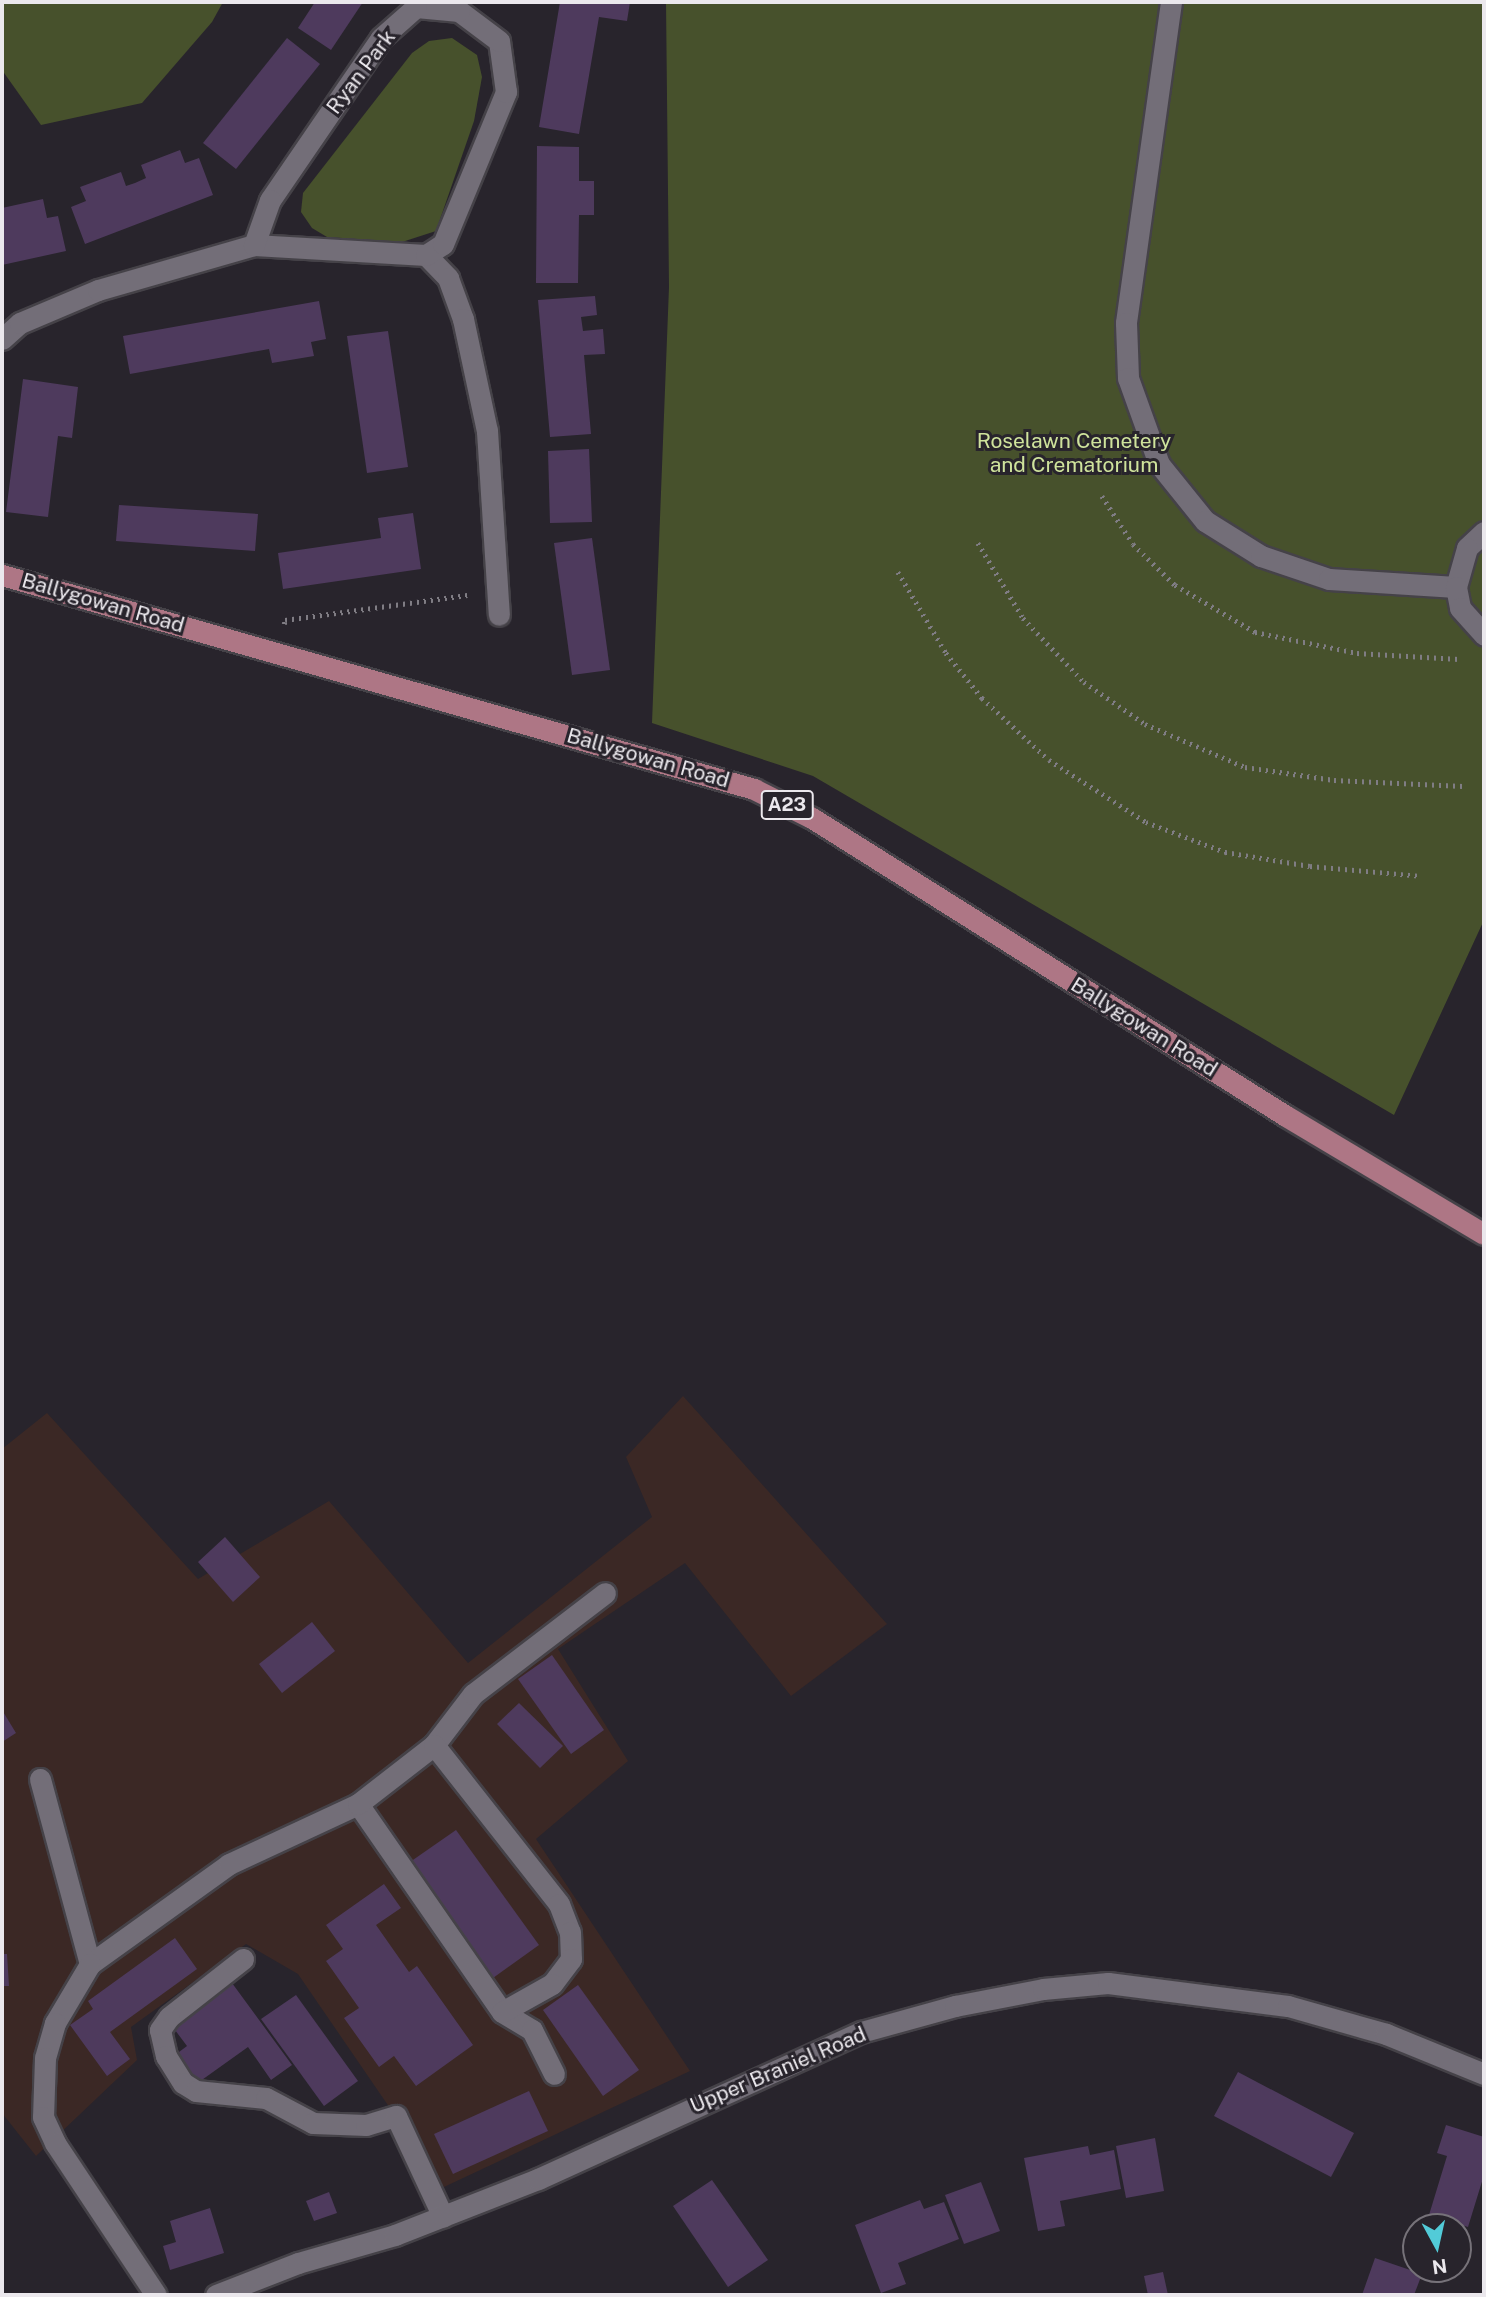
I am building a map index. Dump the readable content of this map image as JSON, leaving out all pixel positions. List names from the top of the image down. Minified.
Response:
{"streets":{"main road":["Ballygowan Road","A23"],"street":["Ryan Park","Upper Braniel Road"]},"parks":["Roselawn Cemetery and Crematorium"],"north":"bottom"}
